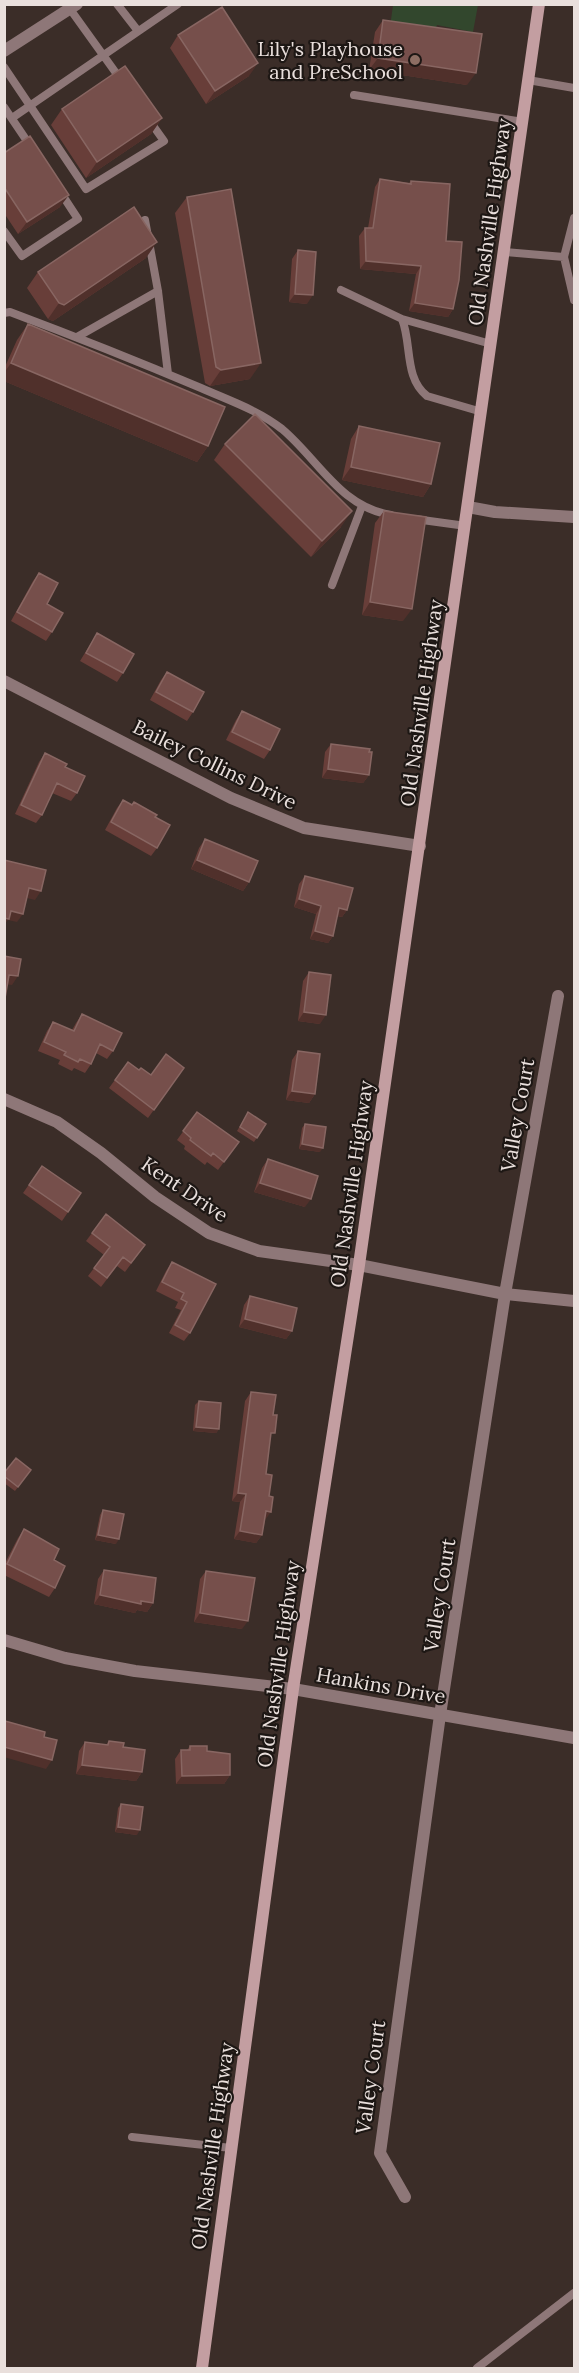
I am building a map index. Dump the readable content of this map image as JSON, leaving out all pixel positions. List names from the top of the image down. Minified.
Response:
{"streets":{"main road":["Old Nashville Highway"],"street":["Bailey Collins Drive","Valley Court","Kent Drive","Hankins Drive"]},"crossings":[["Old Nashville Highway","Bailey Collins Drive"],["Old Nashville Highway","Kent Drive"],["Old Nashville Highway","Hankins Drive"],["Valley Court","Kent Drive"],["Valley Court","Hankins Drive"]],"places":["Lily's Playhouse and PreSchool"]}
